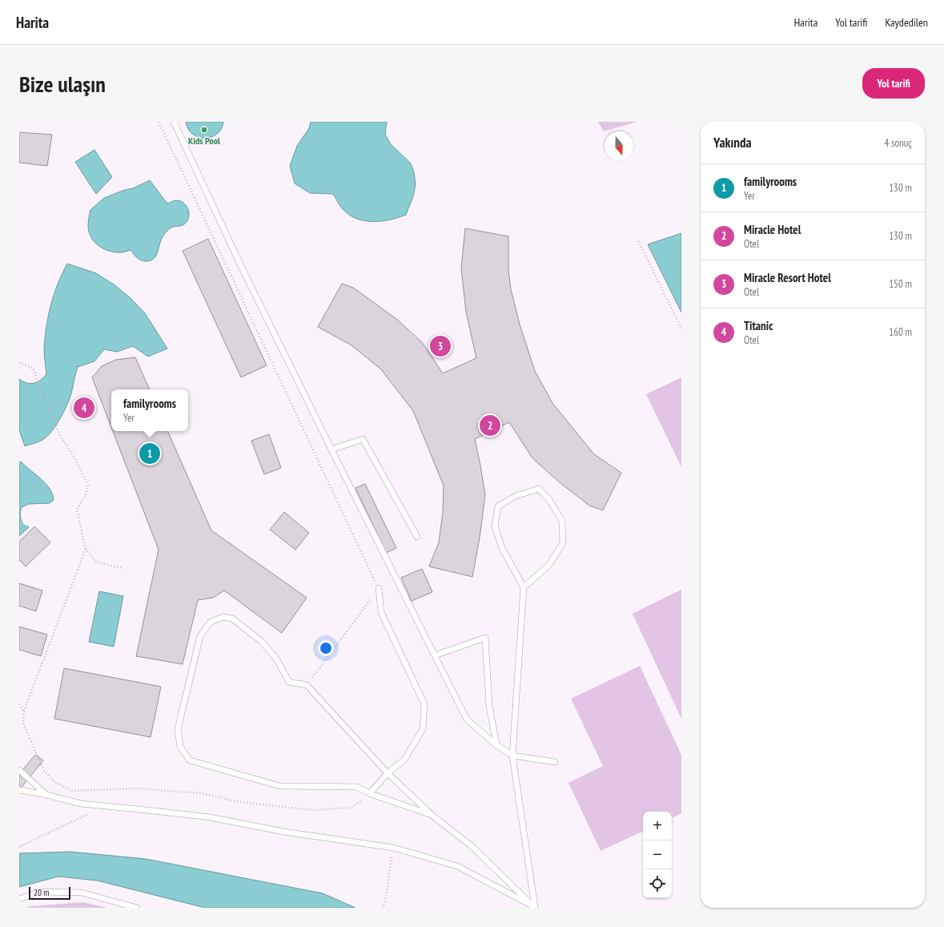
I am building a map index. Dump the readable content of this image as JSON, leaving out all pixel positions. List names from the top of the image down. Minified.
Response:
{"places":["Kids Pool"],"scale_bar":"20 m","north":"bottom","page":{"header":"Harita","nav":["Harita","Yol tarifi","Kaydedilen"],"buttons":"Yol tarifi","title":"Bize ulaşın","heading":["Yakında","4 sonuç"],"list":[{"mark":"1","name":"familyrooms","note":"Yer","value":"130 m"},{"mark":"2","name":"Miracle Hotel","note":"Otel","value":"130 m"},{"mark":"3","name":"Miracle Resort Hotel","note":"Otel","value":"150 m"},{"mark":"4","name":"Titanic","note":"Otel","value":"160 m"}],"pins":["3","4","2","1"],"popup":["familyrooms","Yer"],"map_buttons":["+","−"],"scale":"20 m"}}
